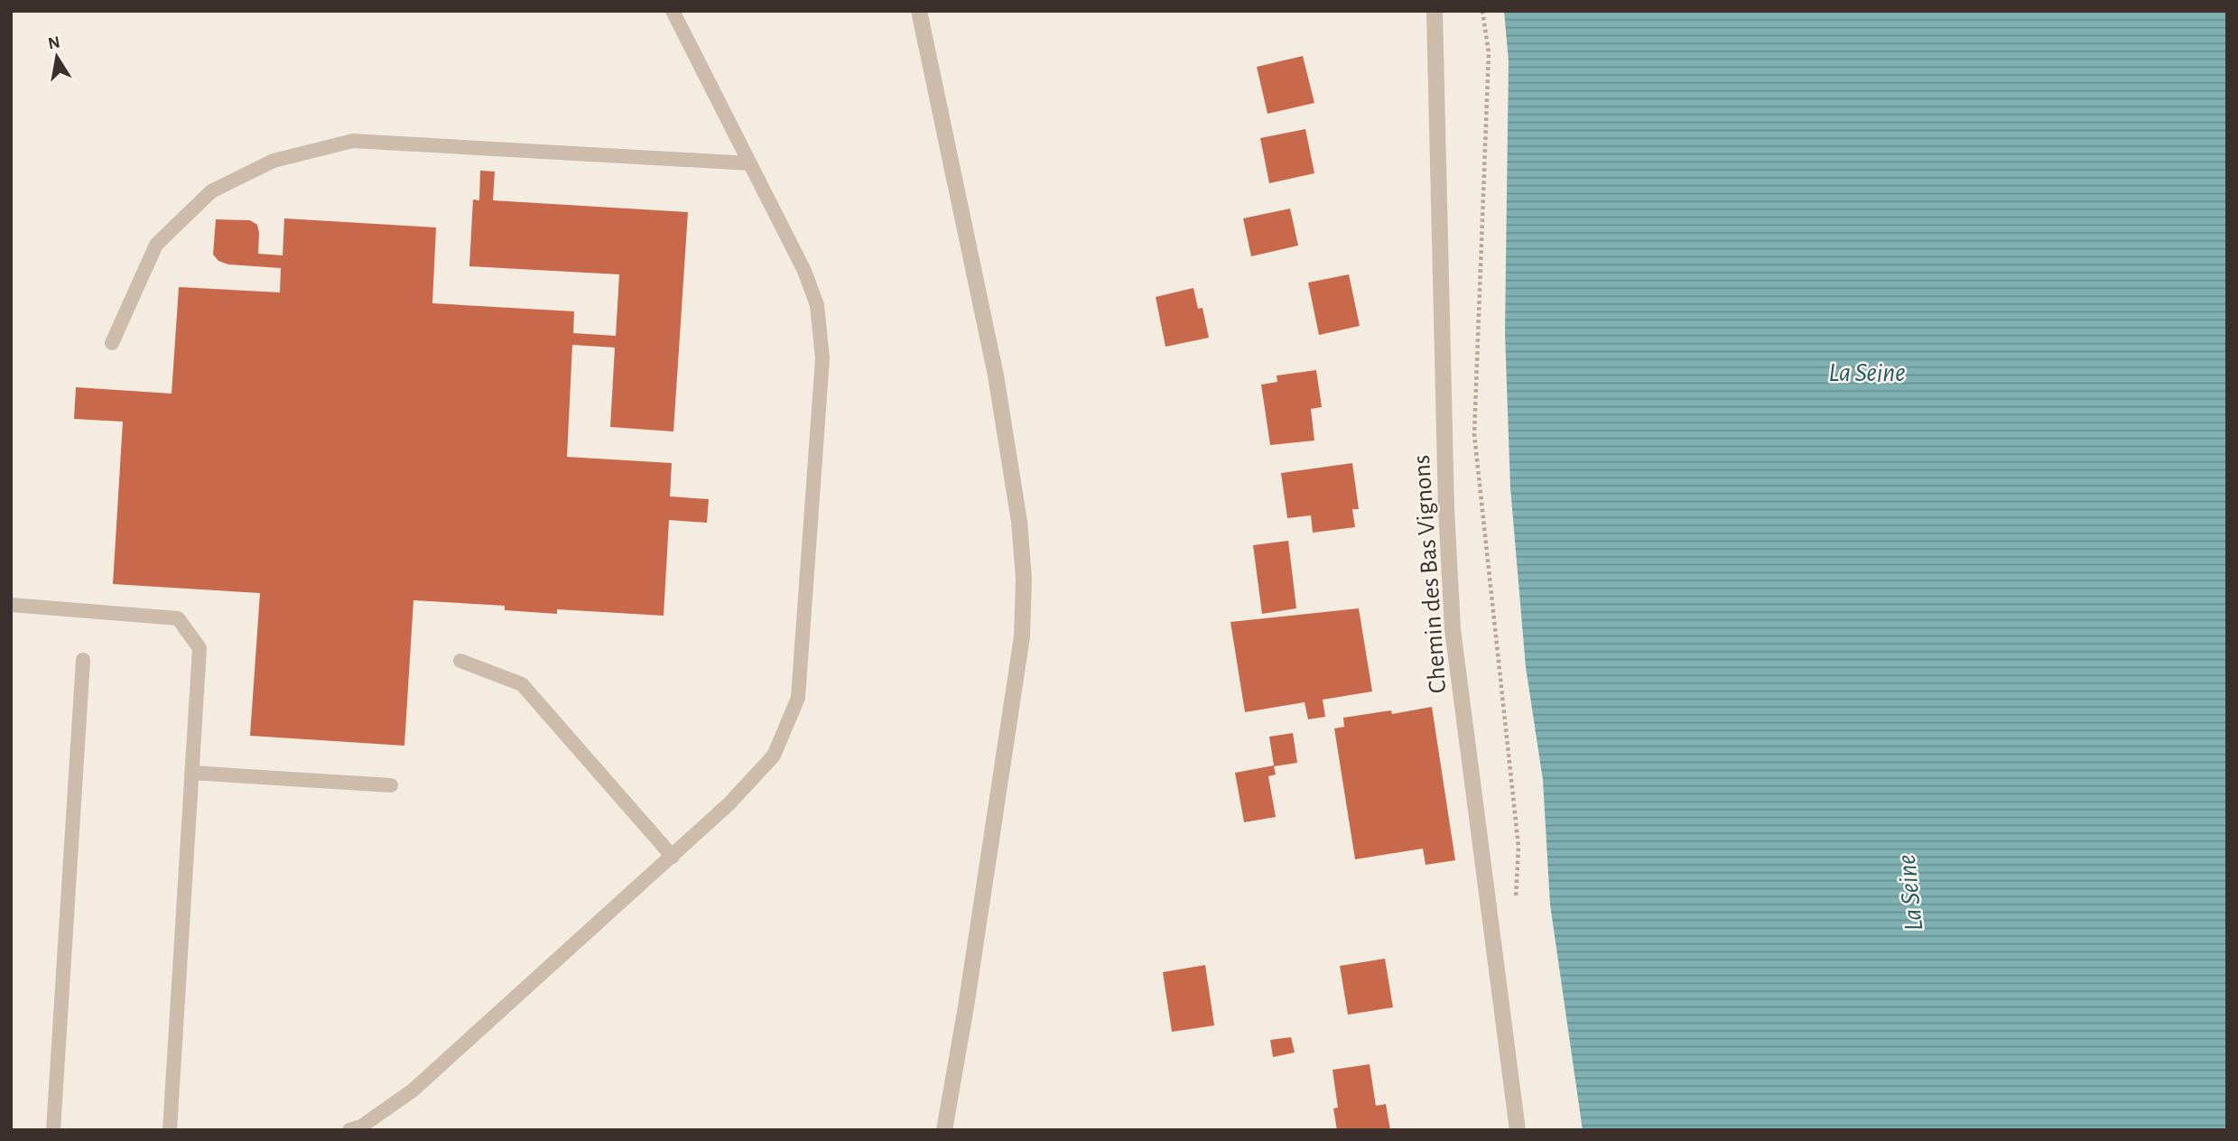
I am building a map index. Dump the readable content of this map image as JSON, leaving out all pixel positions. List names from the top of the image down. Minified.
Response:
{"streets":{"street":["Chemin des Bas Vignons"]},"water":["La Seine"],"north":"top"}
